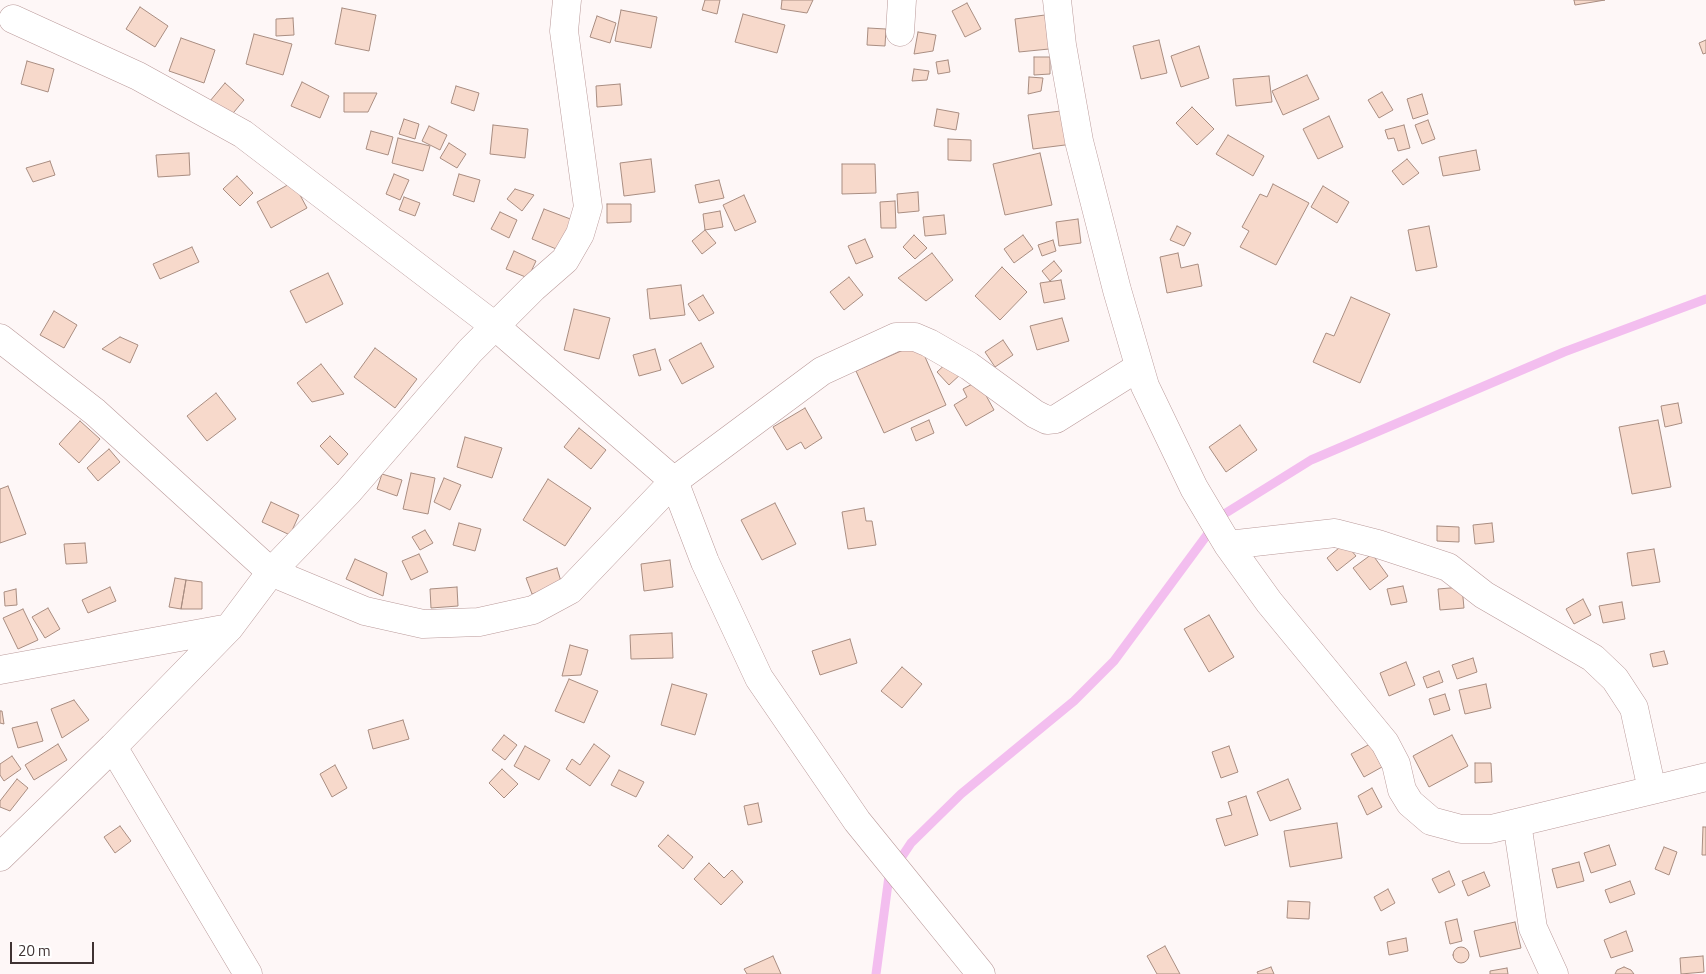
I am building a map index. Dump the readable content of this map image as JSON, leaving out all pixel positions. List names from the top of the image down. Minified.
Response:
{"scale_bar":"20 m"}
